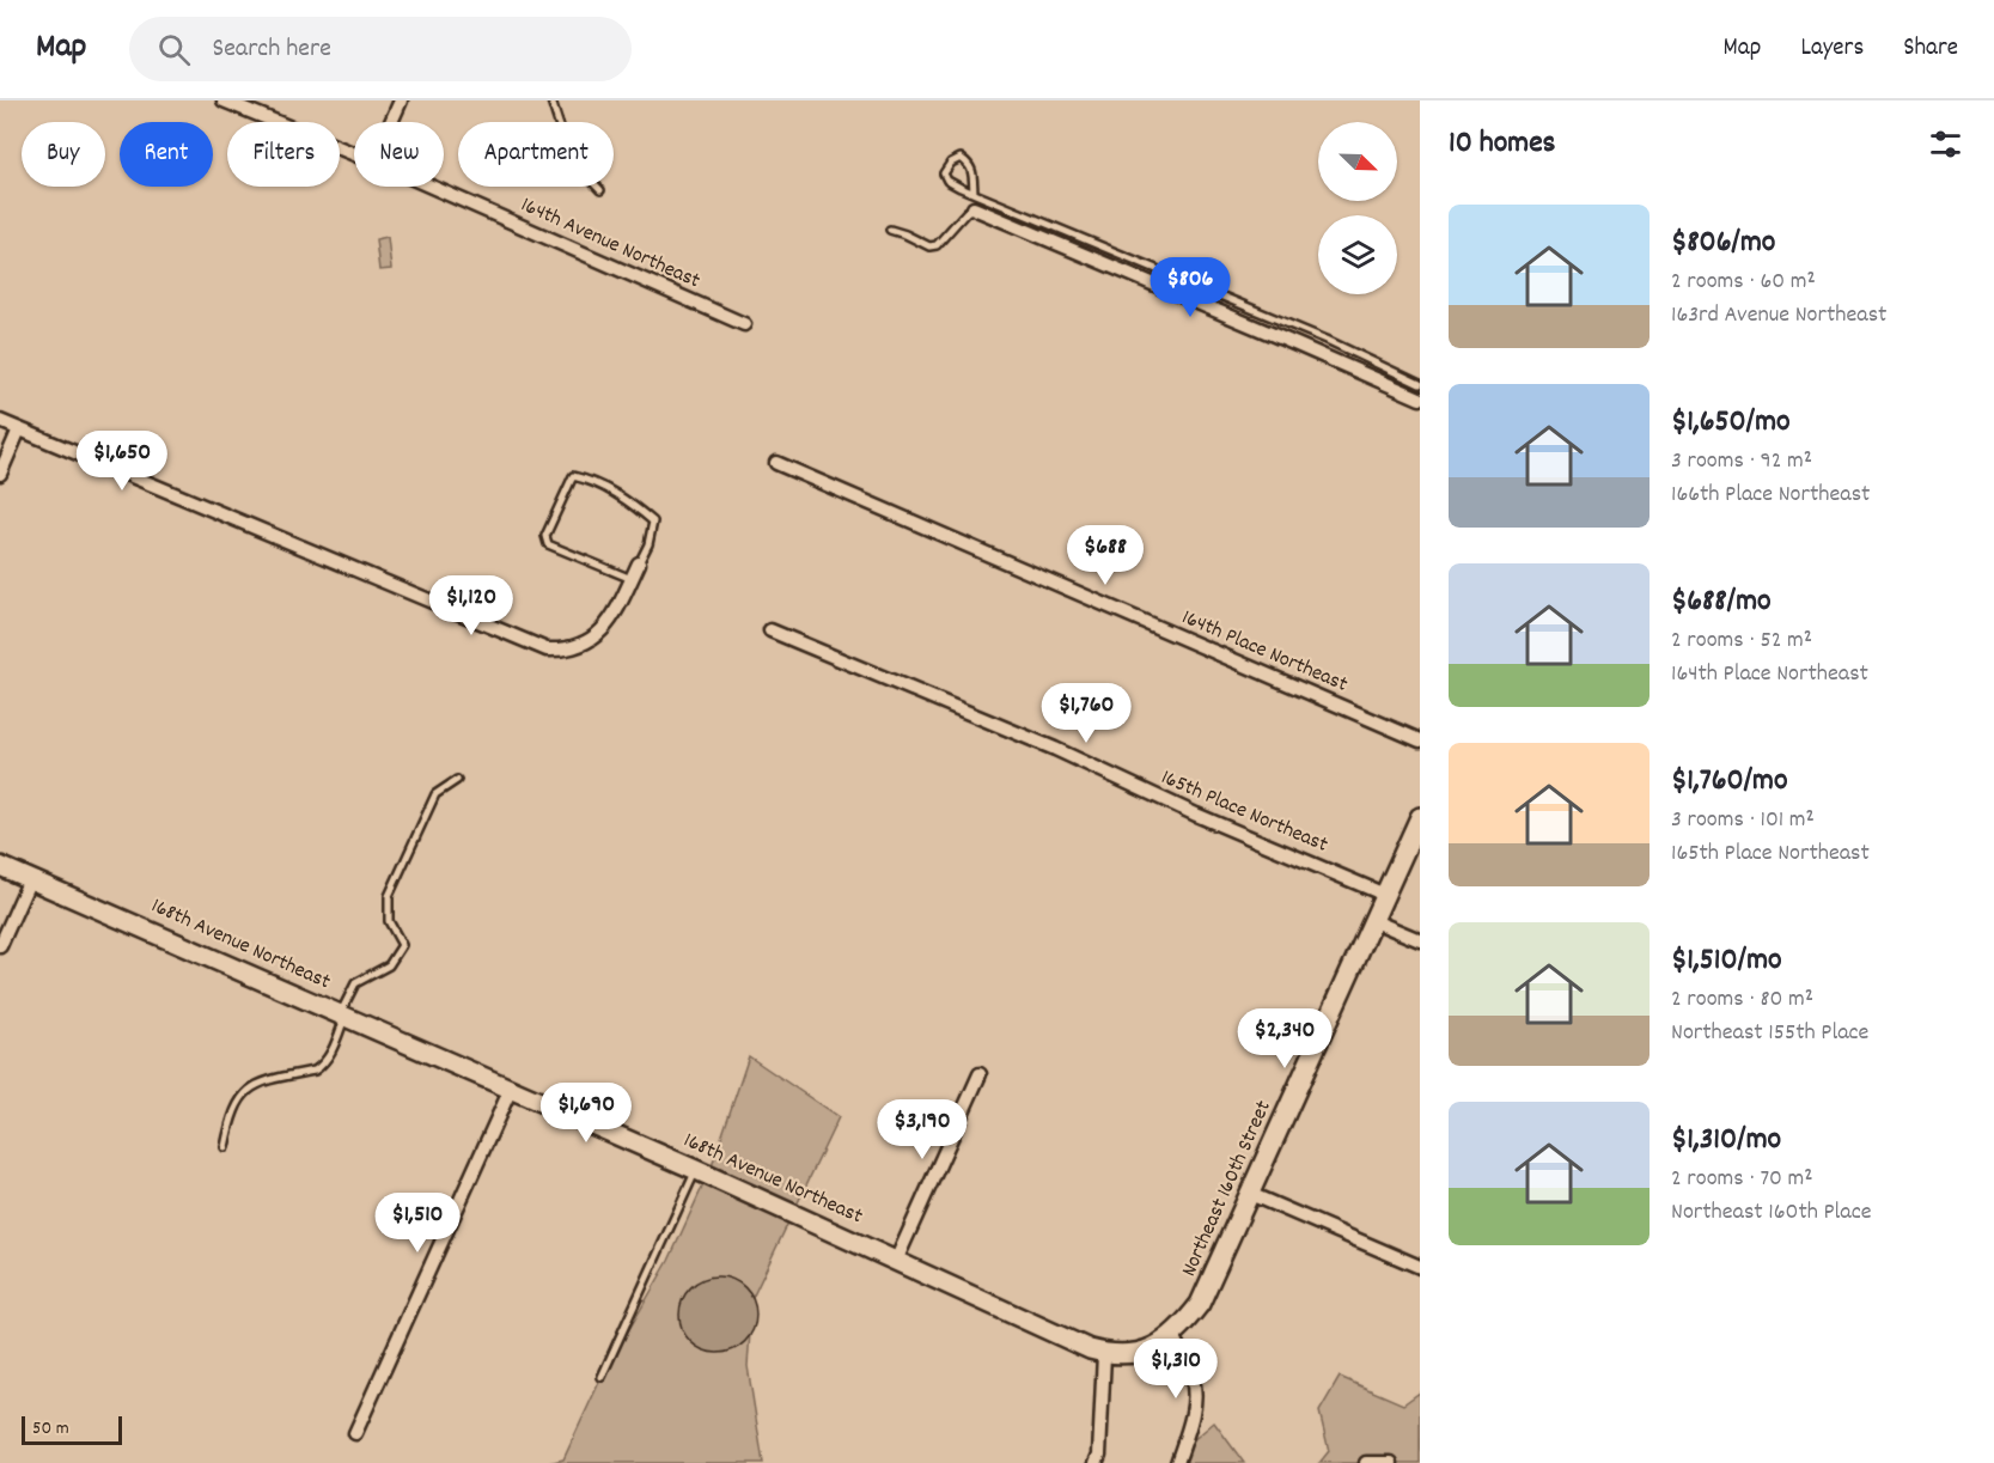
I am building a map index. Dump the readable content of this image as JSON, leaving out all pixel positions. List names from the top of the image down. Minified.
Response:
{"streets":{"street":["164th Avenue Northeast","164th Place Northeast","165th Place Northeast","168th Avenue Northeast","Northeast 160th Street"]},"crossings":[["165th Place Northeast","Northeast 160th Street"],["168th Avenue Northeast","Northeast 160th Street"]],"scale_bar":"50 m","north":"bottom right","page":{"header":"Map","search":"Search here","nav":["Map","Layers","Share"],"heading":"10 homes","chip":["Buy","Rent","Filters","New","Apartment"],"list":[{"name":"$806/mo","note":"2 rooms · 60 m² · 163rd Avenue Northeast"},{"name":"$1,650/mo","note":"3 rooms · 92 m² · 166th Place Northeast"},{"name":"$688/mo","note":"2 rooms · 52 m² · 164th Place Northeast"},{"name":"$1,760/mo","note":"3 rooms · 101 m² · 165th Place Northeast"},{"name":"$1,510/mo","note":"2 rooms · 80 m² · Northeast 155th Place"},{"name":"$1,310/mo","note":"2 rooms · 70 m² · Northeast 160th Place"}],"price":["$806","$1,650","$688","$1,120","$1,760","$2,340","$1,690","$3,190","$1,510","$1,310"],"scale":"50 m"}}
